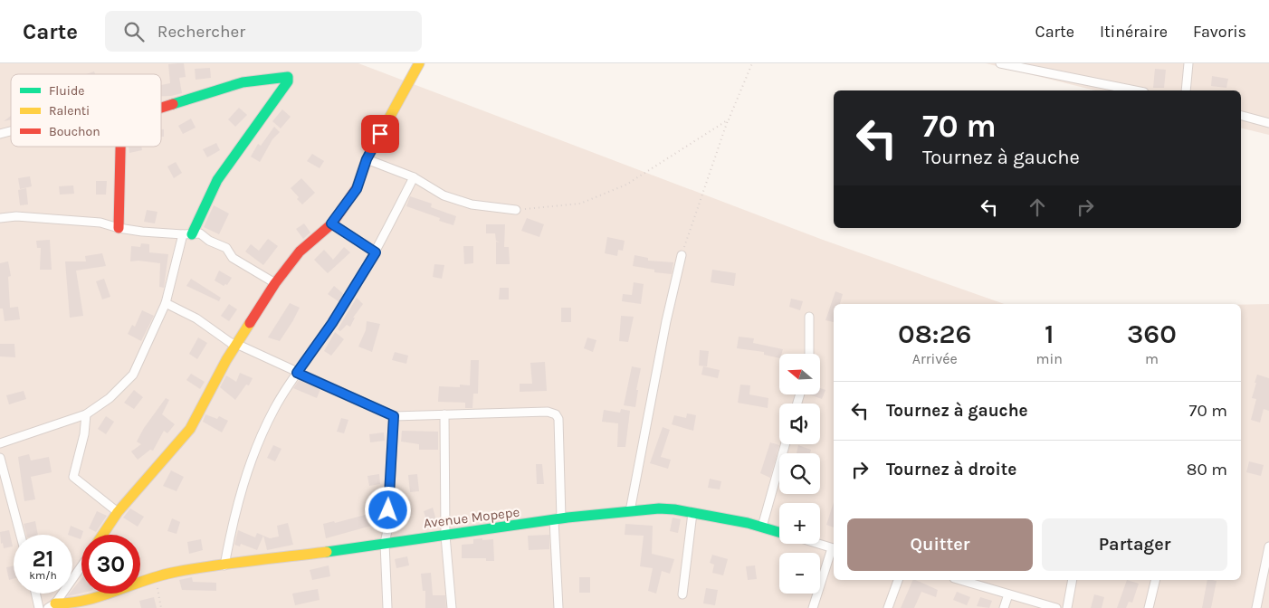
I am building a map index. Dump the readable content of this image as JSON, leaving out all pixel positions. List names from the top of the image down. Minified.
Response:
{"streets":{"street":["Avenue Mopepe"]},"legend":["Fluide","Ralenti","Bouchon"],"north":"left","page":{"header":"Carte","search":"Rechercher","nav":["Carte","Itinéraire","Favoris"],"turn":["70 m","Tournez à gauche"],"eta":["08:26","Arrivée","1","min","360","m"],"map_buttons":["+","−"],"list":[{"name":"Tournez à gauche","value":"70 m"},{"name":"Tournez à droite","value":"80 m"}],"buttons":["Quitter","Partager"],"speed":"21 km/h","limit":"30"}}
